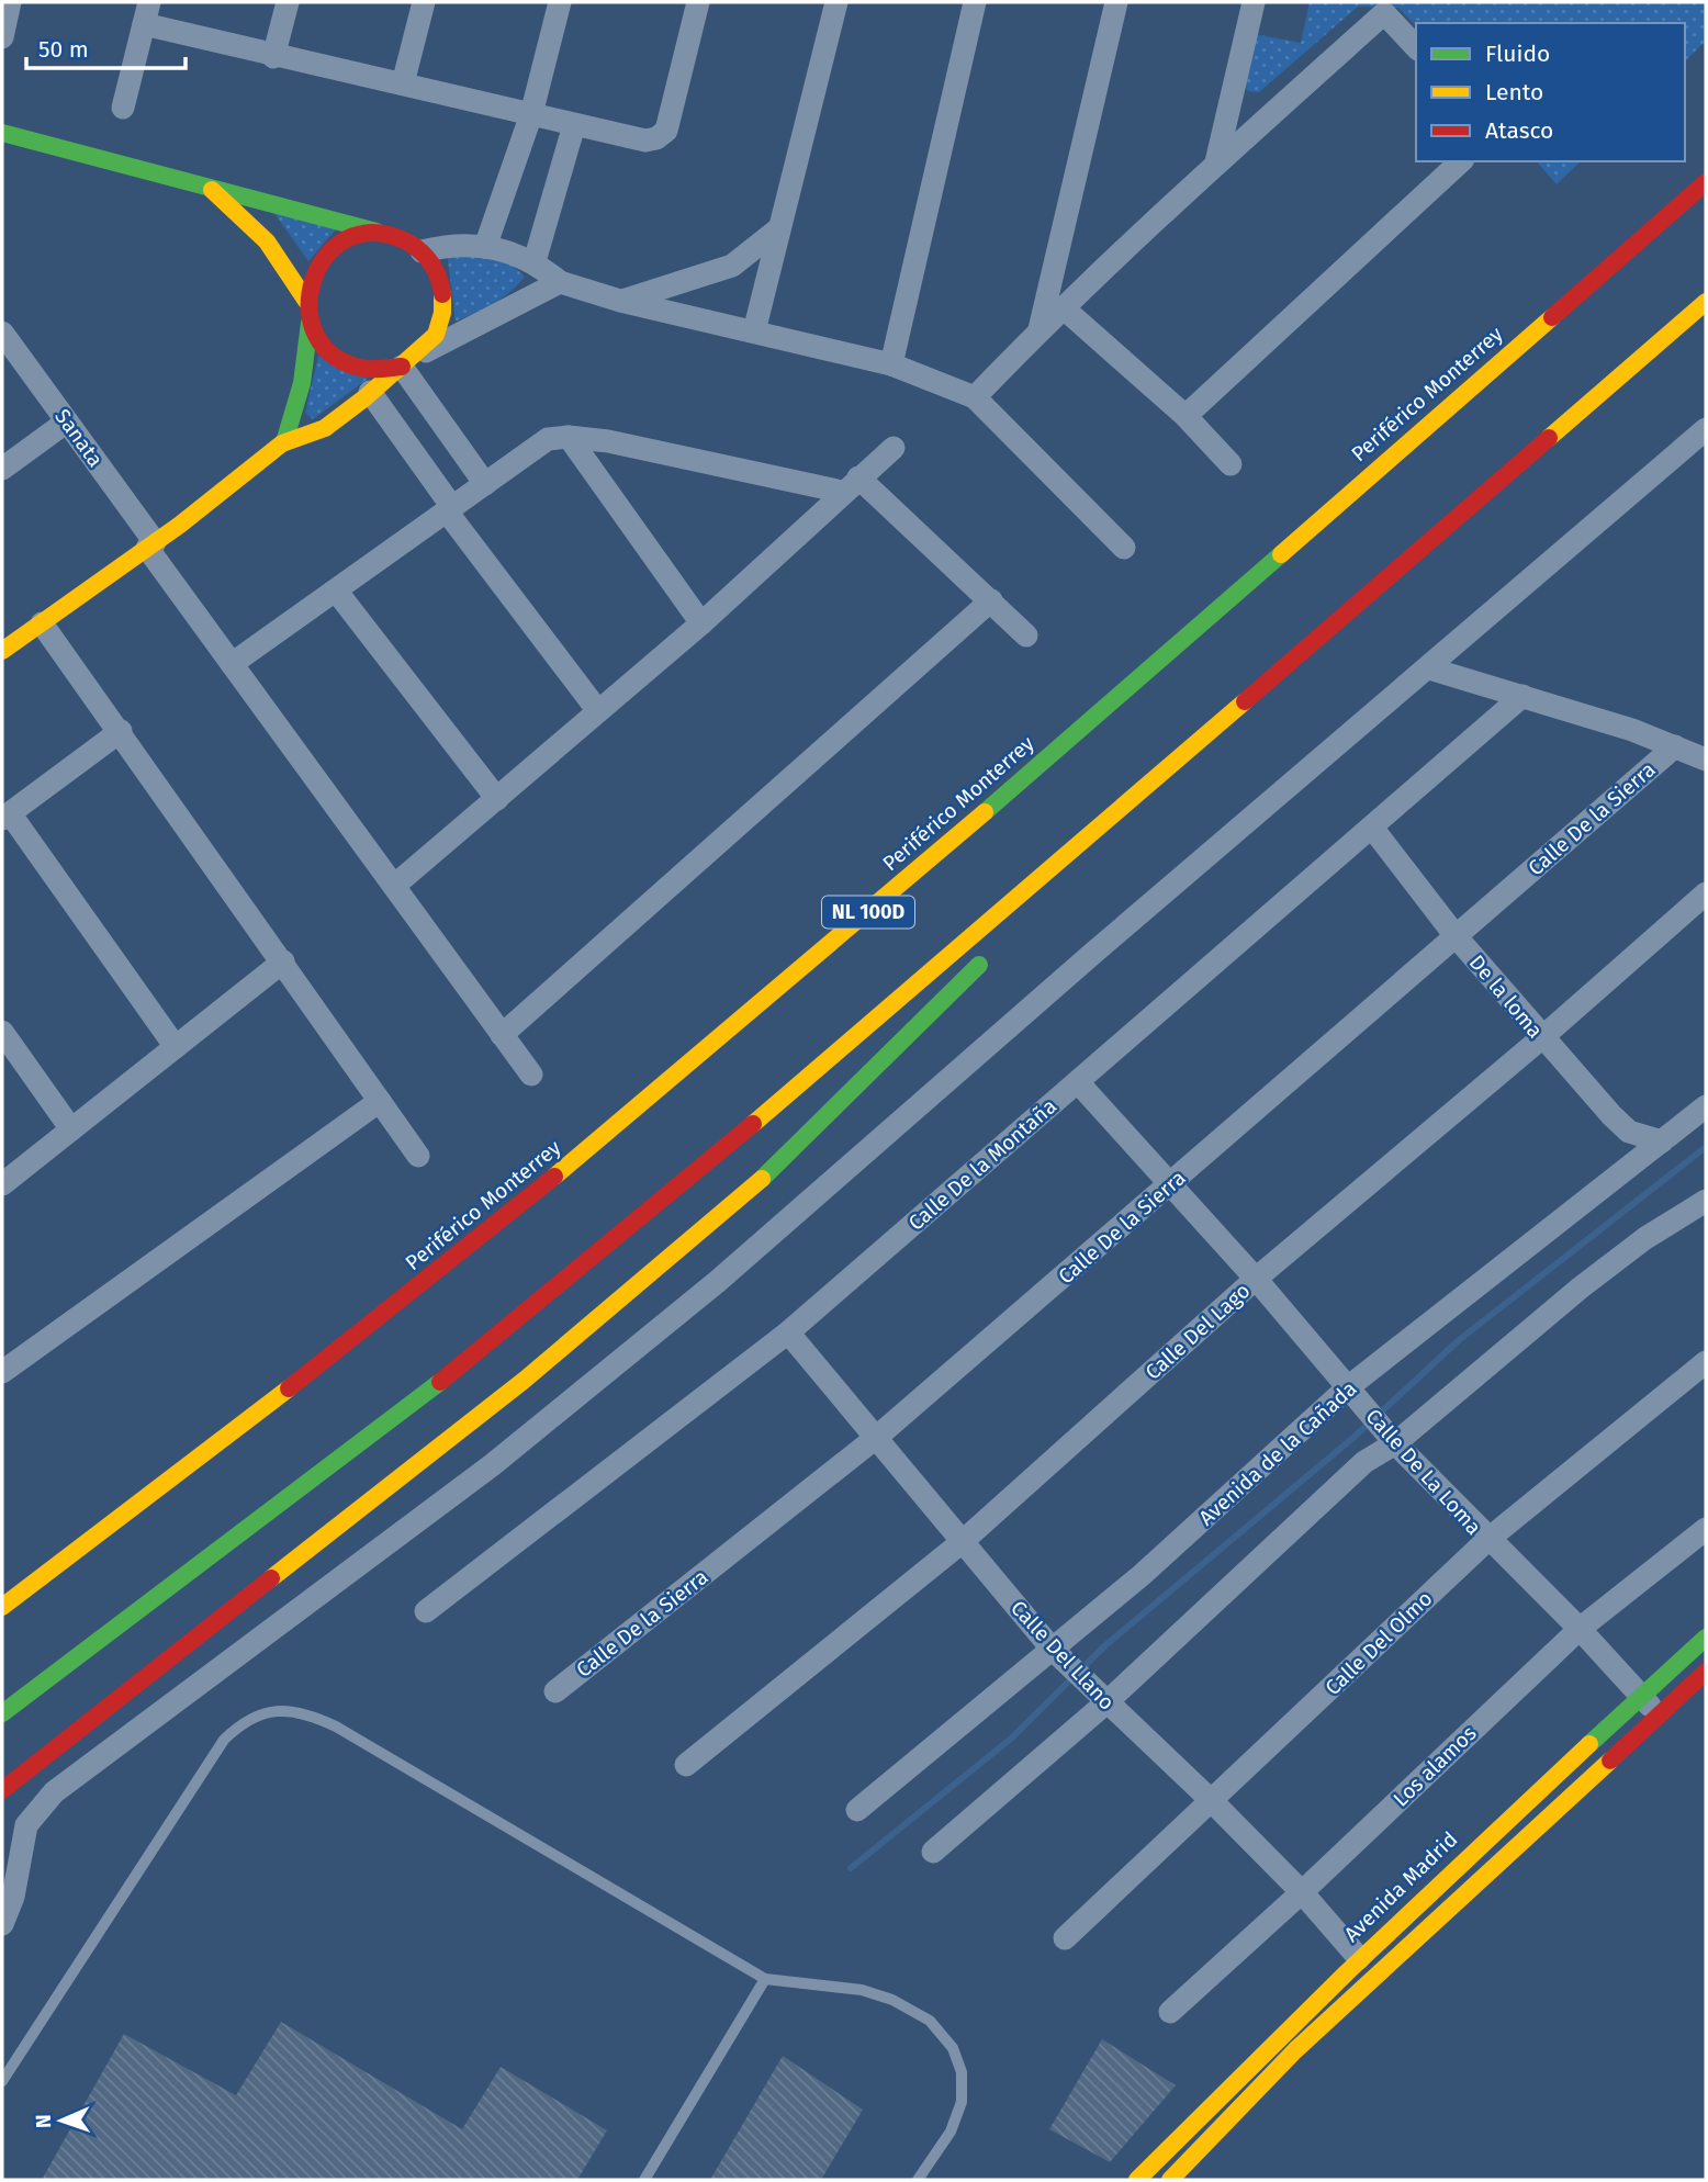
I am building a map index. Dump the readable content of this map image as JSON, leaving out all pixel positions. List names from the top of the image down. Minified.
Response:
{"streets":{"main road":["Periférico Monterrey","NL 100D","Avenida Madrid"],"street":["Sanata","Calle De la Sierra","De la loma","Calle De la Montaña","Calle Del Lago","Avenida de la Cañada","Calle De La Loma","Calle Del Olmo","Calle Del Llano","Los alamos"]},"crossings":[["Calle De la Sierra","De la loma"],["Calle De la Sierra","Calle De La Loma"],["Calle De la Sierra","Calle Del Llano"],["De la loma","Calle De la Montaña"],["De la loma","Calle Del Lago"],["De la loma","Avenida de la Cañada"],["Calle De la Montaña","Calle De La Loma"],["Calle De la Montaña","Calle Del Llano"],["Calle Del Lago","Calle De La Loma"],["Calle Del Lago","Calle Del Llano"],["Avenida de la Cañada","Calle De La Loma"],["Avenida de la Cañada","Calle Del Llano"],["Calle De La Loma","Calle Del Olmo"],["Calle De La Loma","Los alamos"],["Calle De La Loma","Avenida Madrid"],["Calle Del Olmo","Calle Del Llano"],["Calle Del Llano","Los alamos"],["Calle Del Llano","Avenida Madrid"]],"legend":["Fluido","Lento","Atasco"],"scale_bar":"50 m","north":"left"}
